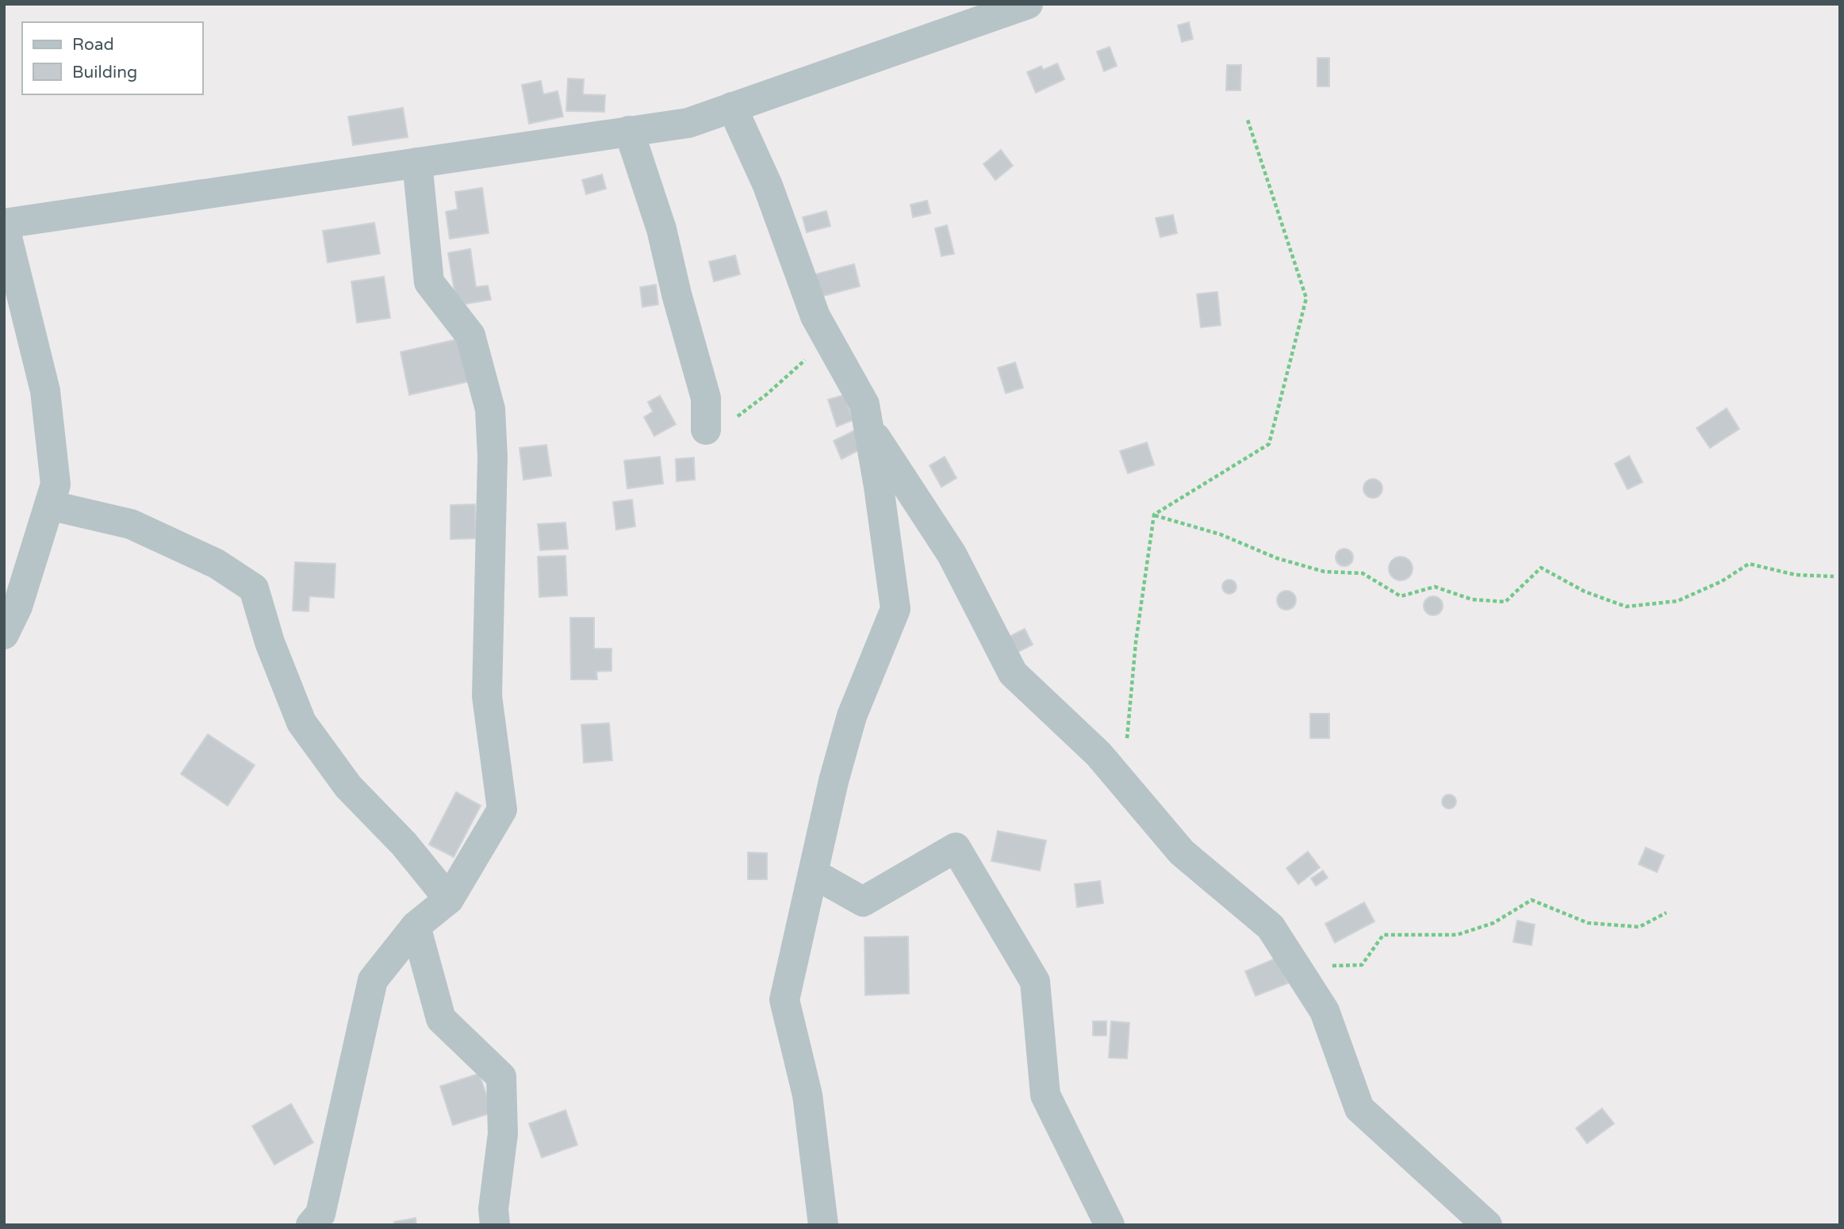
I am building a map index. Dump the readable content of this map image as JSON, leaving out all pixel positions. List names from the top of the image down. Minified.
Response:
{"legend":["Road","Building"]}
